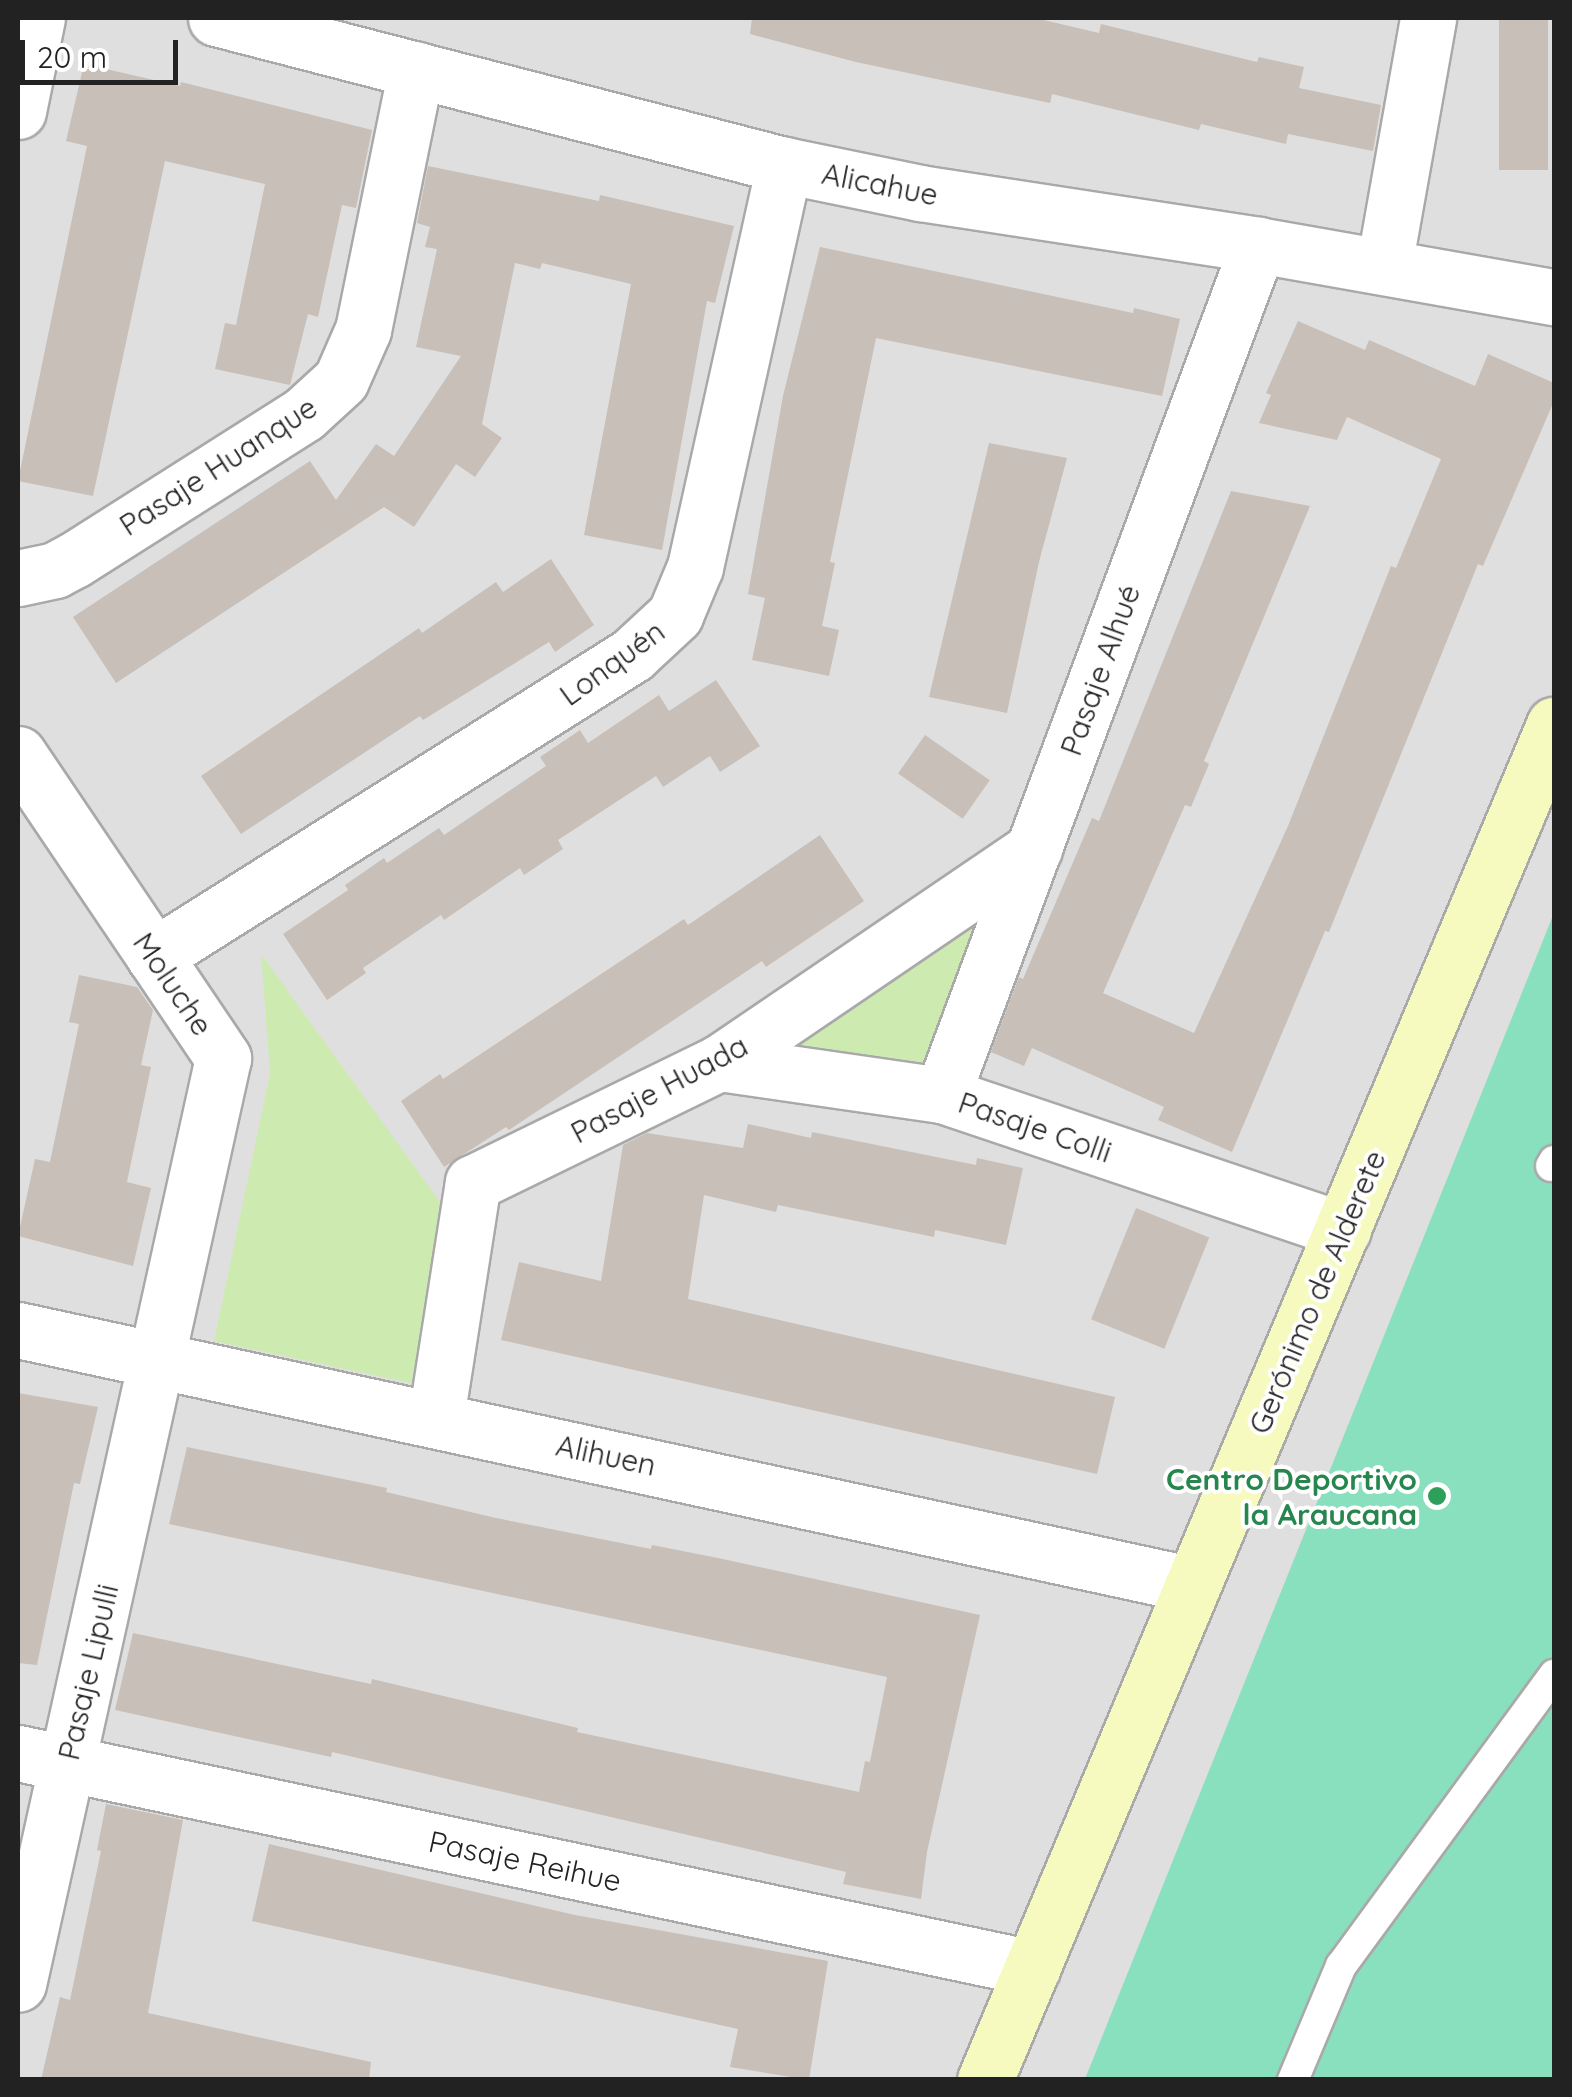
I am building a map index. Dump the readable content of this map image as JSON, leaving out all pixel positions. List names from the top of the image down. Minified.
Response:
{"streets":{"street":["Alicahue","Pasaje Huanque","Lonquén","Pasaje Alhué","Moluche","Pasaje Huada","Pasaje Colli","Gerónimo de Alderete","Alihuen","Pasaje Lipulli","Pasaje Reihue"]},"crossings":[["Alicahue","Pasaje Huanque"],["Alicahue","Lonquén"],["Alicahue","Pasaje Alhué"],["Lonquén","Moluche"],["Pasaje Alhué","Pasaje Huada"],["Pasaje Alhué","Pasaje Colli"],["Moluche","Alihuen"],["Moluche","Pasaje Lipulli"],["Pasaje Huada","Pasaje Colli"],["Pasaje Huada","Alihuen"],["Pasaje Colli","Gerónimo de Alderete"],["Gerónimo de Alderete","Alihuen"],["Gerónimo de Alderete","Pasaje Reihue"],["Alihuen","Pasaje Lipulli"],["Pasaje Lipulli","Pasaje Reihue"]],"places":["Centro Deportivo la Araucana"],"scale_bar":"20 m"}
